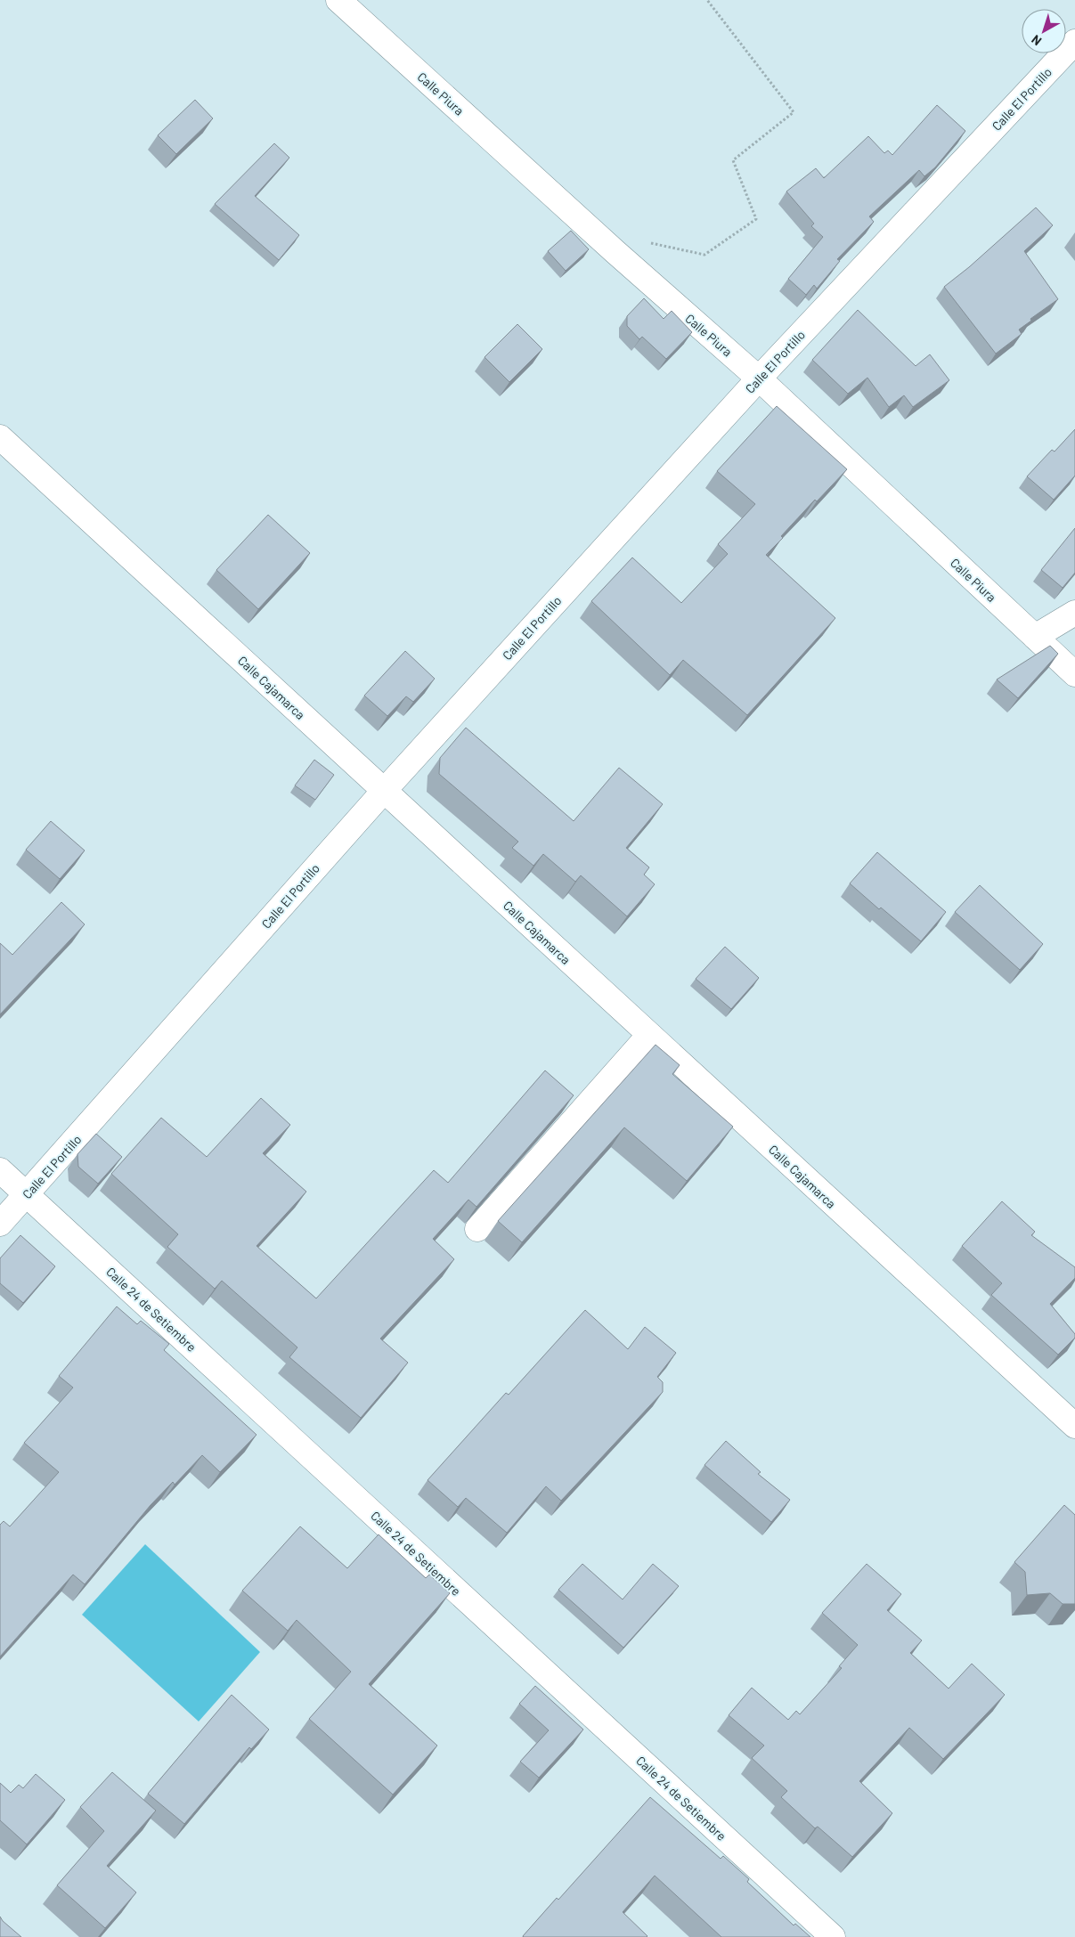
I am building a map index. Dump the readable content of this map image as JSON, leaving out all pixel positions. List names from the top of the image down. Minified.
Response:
{"streets":{"street":["Calle Piura","Calle El Portillo","Calle Cajamarca","Calle 24 de Setiembre"]},"crossings":[["Calle Piura","Calle El Portillo"],["Calle El Portillo","Calle Cajamarca"],["Calle El Portillo","Calle 24 de Setiembre"]],"north":"bottom left"}
